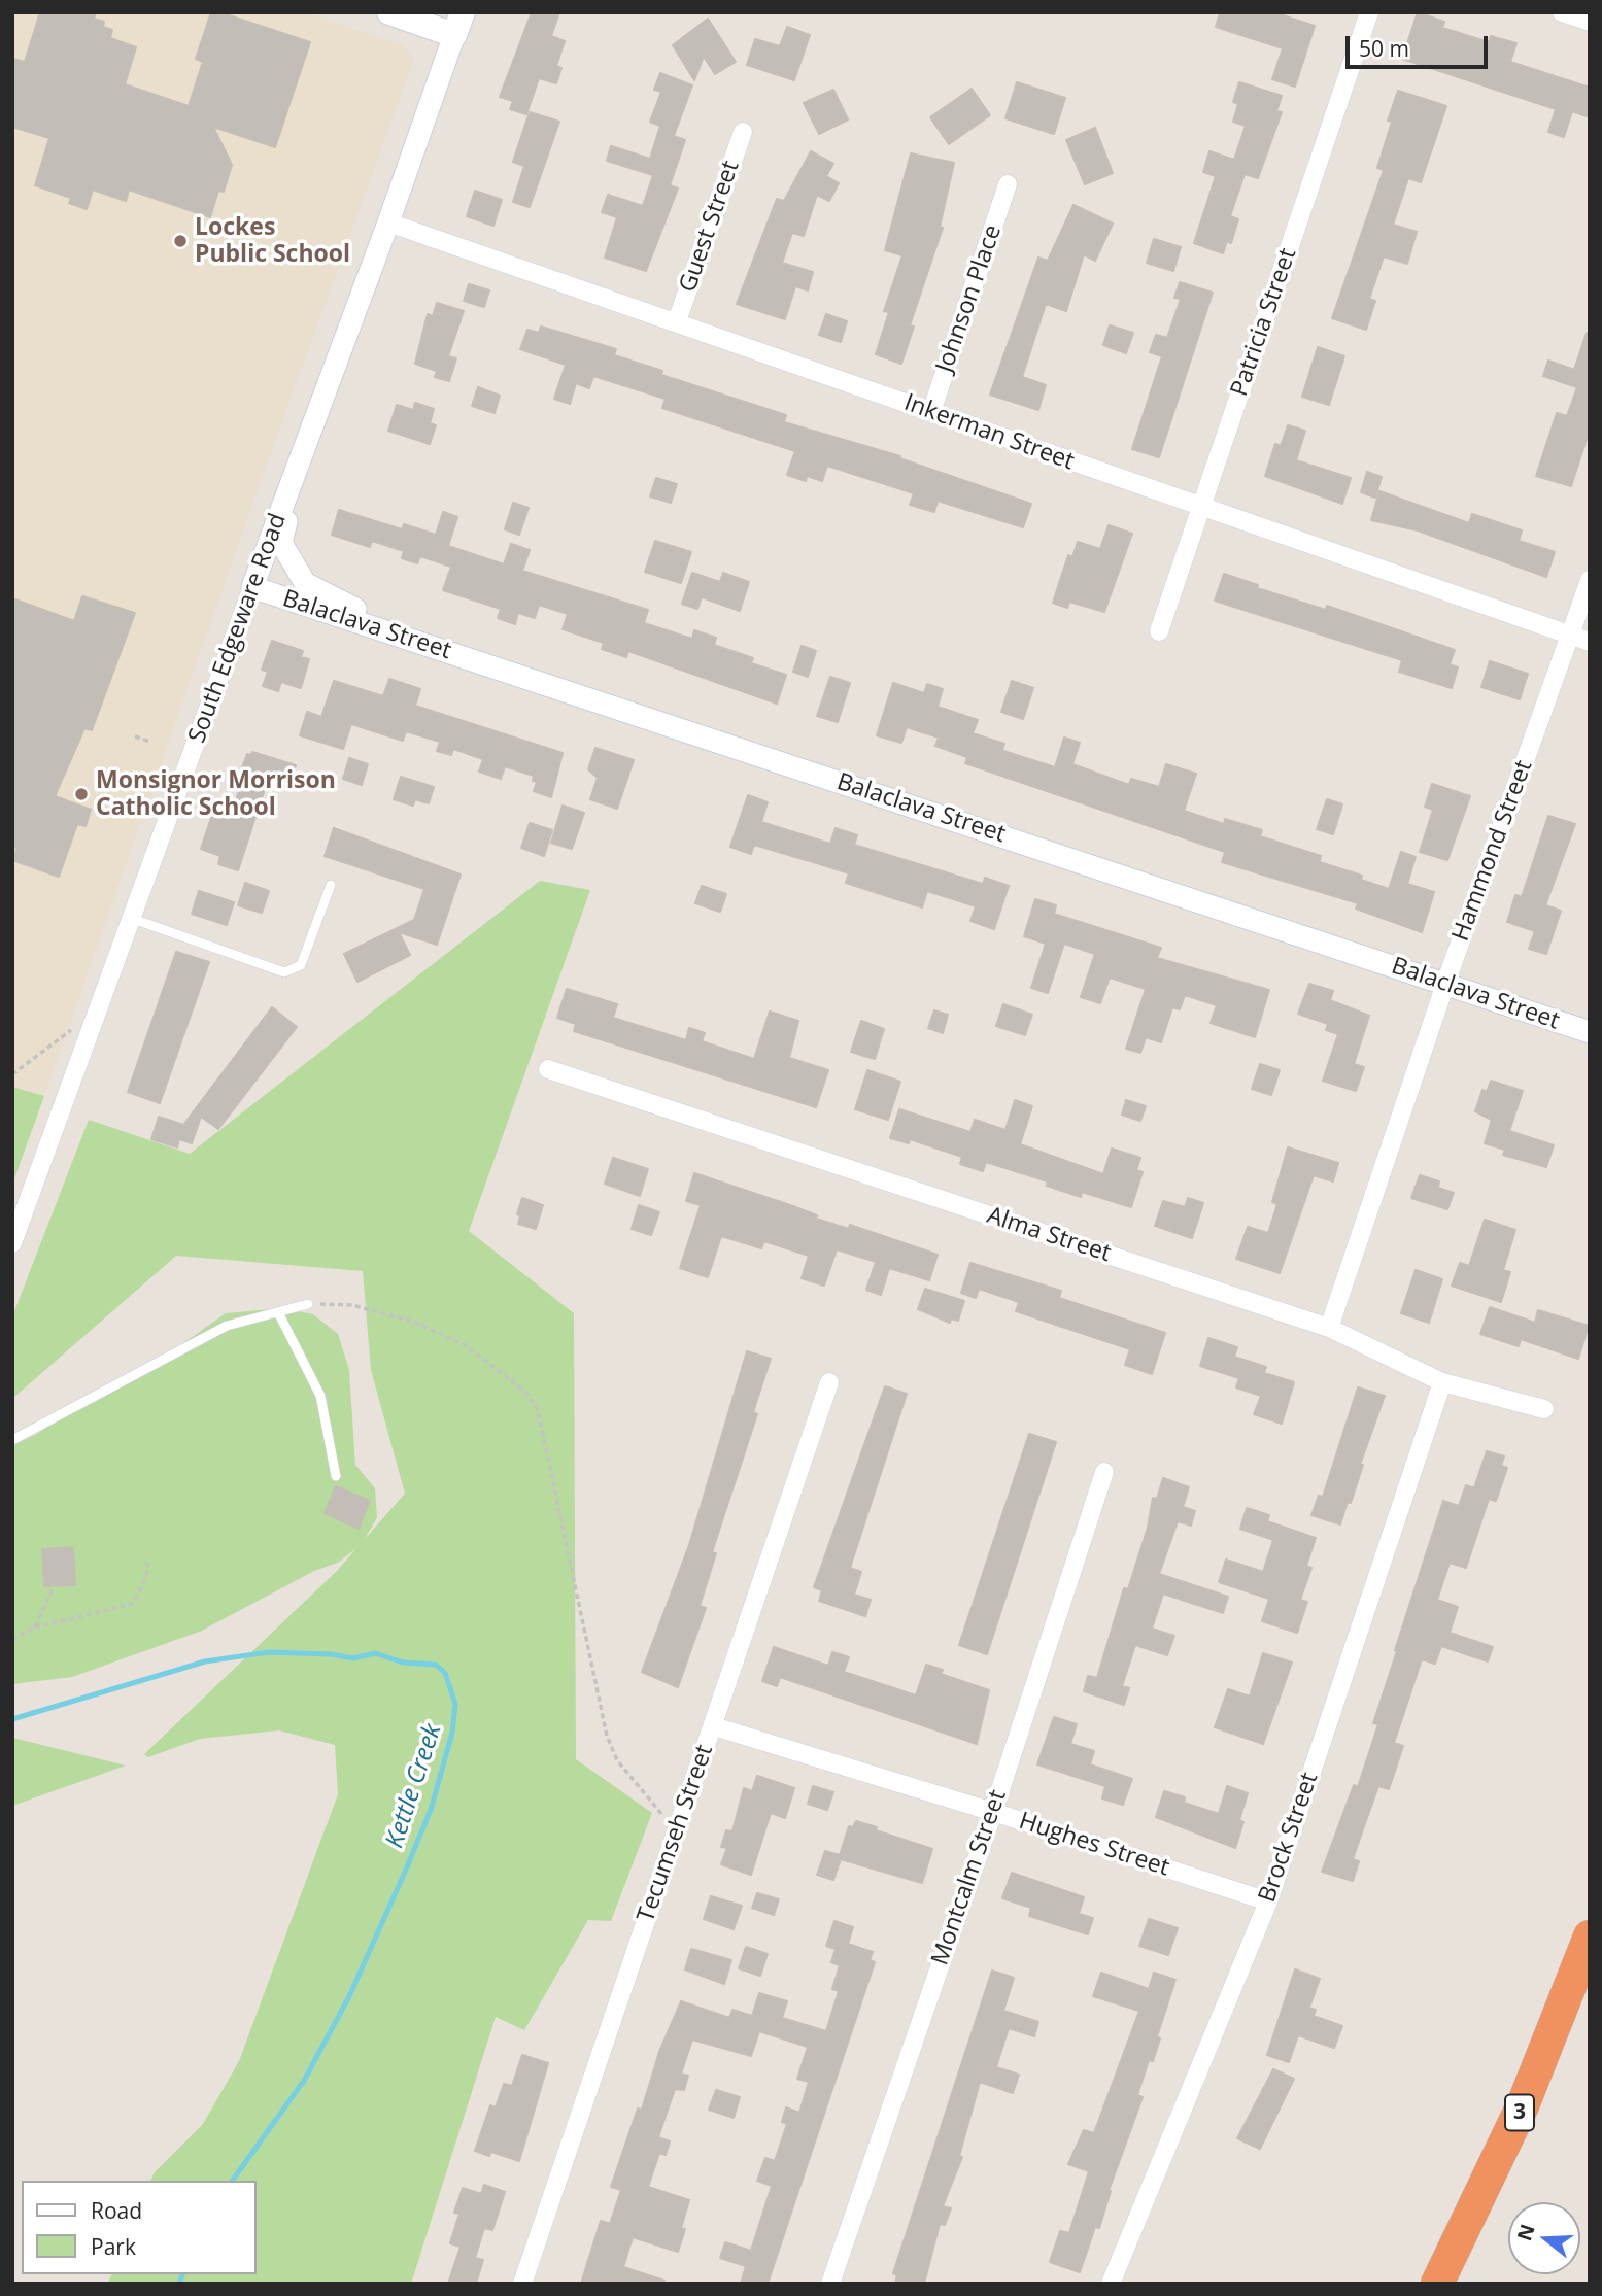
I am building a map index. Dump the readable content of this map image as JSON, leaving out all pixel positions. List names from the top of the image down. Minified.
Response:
{"streets":{"highway":["3"],"street":["Guest Street","Johnson Place","Patricia Street","Inkerman Street","Balaclava Street","South Edgeware Road","Hammond Street","Alma Street","Tecumseh Street","Brock Street","Hughes Street","Montcalm Street"]},"crossings":[["Guest Street","Inkerman Street"],["Johnson Place","Inkerman Street"],["Patricia Street","Inkerman Street"],["Inkerman Street","South Edgeware Road"],["Inkerman Street","Hammond Street"],["Balaclava Street","South Edgeware Road"],["Balaclava Street","Hammond Street"],["Hammond Street","Alma Street"],["Alma Street","Brock Street"],["Tecumseh Street","Hughes Street"],["Brock Street","Hughes Street"],["Hughes Street","Montcalm Street"]],"water":["Kettle Creek"],"places":["Lockes Public School","Monsignor Morrison Catholic School"],"legend":["Road","Park"],"scale_bar":"50 m","north":"left"}
